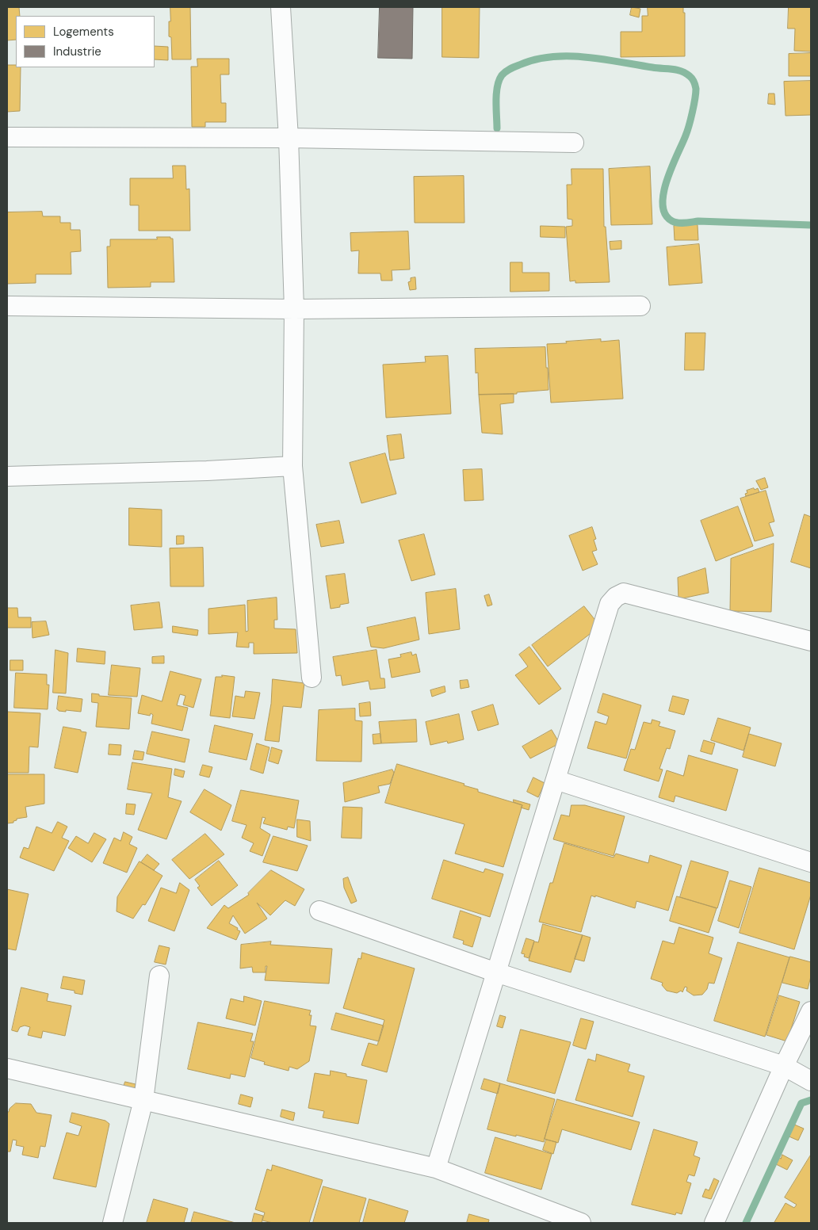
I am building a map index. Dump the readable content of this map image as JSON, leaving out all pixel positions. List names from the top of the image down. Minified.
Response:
{"legend":["Logements","Industrie"]}
